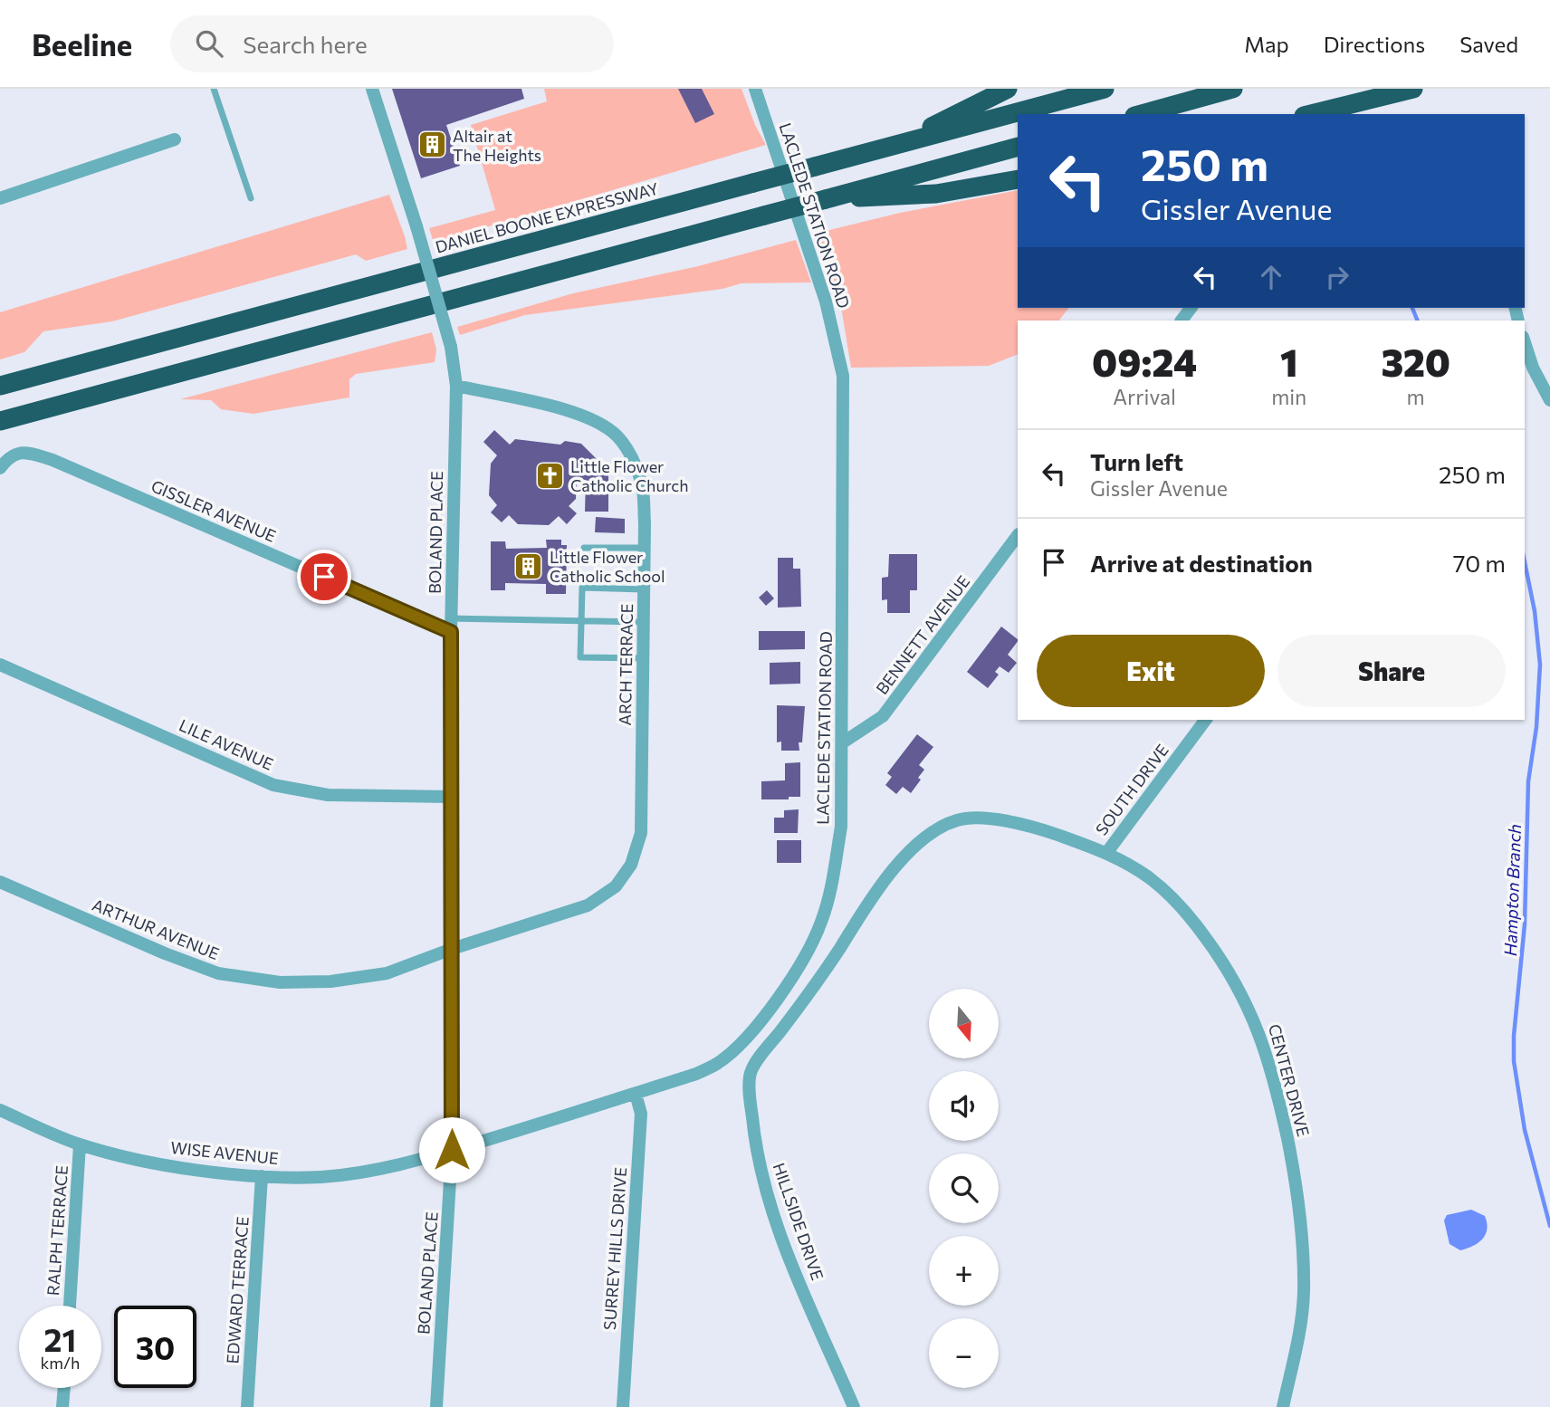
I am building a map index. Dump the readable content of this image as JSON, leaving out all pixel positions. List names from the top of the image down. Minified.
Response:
{"streets":{"highway":["DANIEL BOONE EXPRESSWAY"],"street":["LACLEDE STATION ROAD","GISSLER AVENUE","BOLAND PLACE","BENNETT AVENUE","ARCH TERRACE","LILE AVENUE","SOUTH DRIVE","ARTHUR AVENUE","CENTER DRIVE","WISE AVENUE","HILLSIDE DRIVE","RALPH TERRACE","SURREY HILLS DRIVE","EDWARD TERRACE"]},"crossings":[["LACLEDE STATION ROAD","BOLAND PLACE"],["LACLEDE STATION ROAD","BENNETT AVENUE"],["LACLEDE STATION ROAD","WISE AVENUE"],["LACLEDE STATION ROAD","SURREY HILLS DRIVE"],["GISSLER AVENUE","BOLAND PLACE"],["BOLAND PLACE","ARCH TERRACE"],["BOLAND PLACE","LILE AVENUE"],["BOLAND PLACE","ARTHUR AVENUE"],["BOLAND PLACE","WISE AVENUE"],["ARCH TERRACE","ARTHUR AVENUE"],["SOUTH DRIVE","CENTER DRIVE"],["CENTER DRIVE","HILLSIDE DRIVE"],["WISE AVENUE","RALPH TERRACE"],["WISE AVENUE","EDWARD TERRACE"]],"water":["Hampton Branch"],"places":{"building":["Altair at The Heights","Little Flower Catholic School"],"church":["Little Flower Catholic Church"]},"north":"bottom","page":{"header":"Beeline","search":"Search here","nav":["Map","Directions","Saved"],"turn":["250 m","Gissler Avenue"],"eta":["09:24","Arrival","1","min","320","m"],"list":[{"name":"Turn left","note":"Gissler Avenue","value":"250 m"},{"name":"Arrive at destination","value":"70 m"}],"buttons":["Exit","Share"],"map_buttons":["+","−"],"speed":"21 km/h","limit":"30"}}
